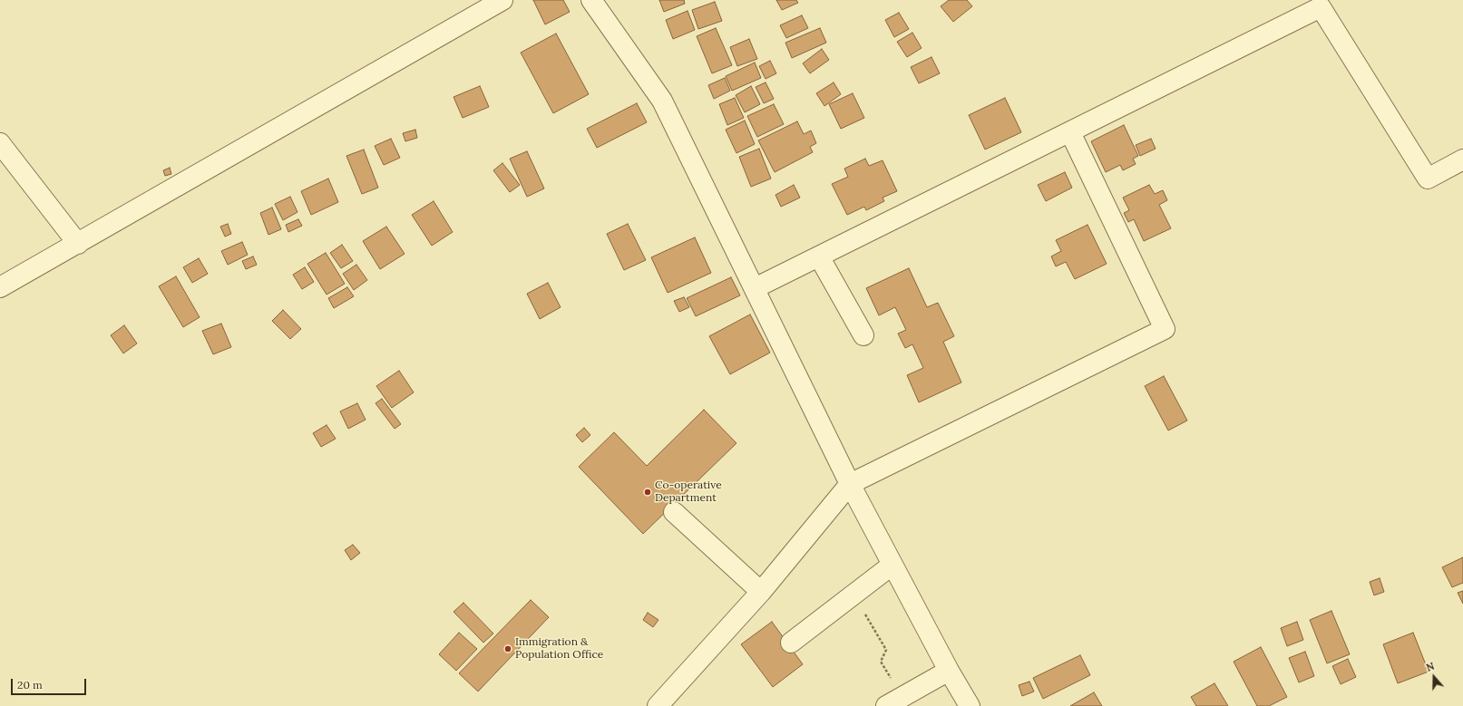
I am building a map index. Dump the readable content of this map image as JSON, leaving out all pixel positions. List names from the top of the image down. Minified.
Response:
{"places":["Co-operative Department","Immigration & Population Office"],"scale_bar":"20 m","north":"top"}
